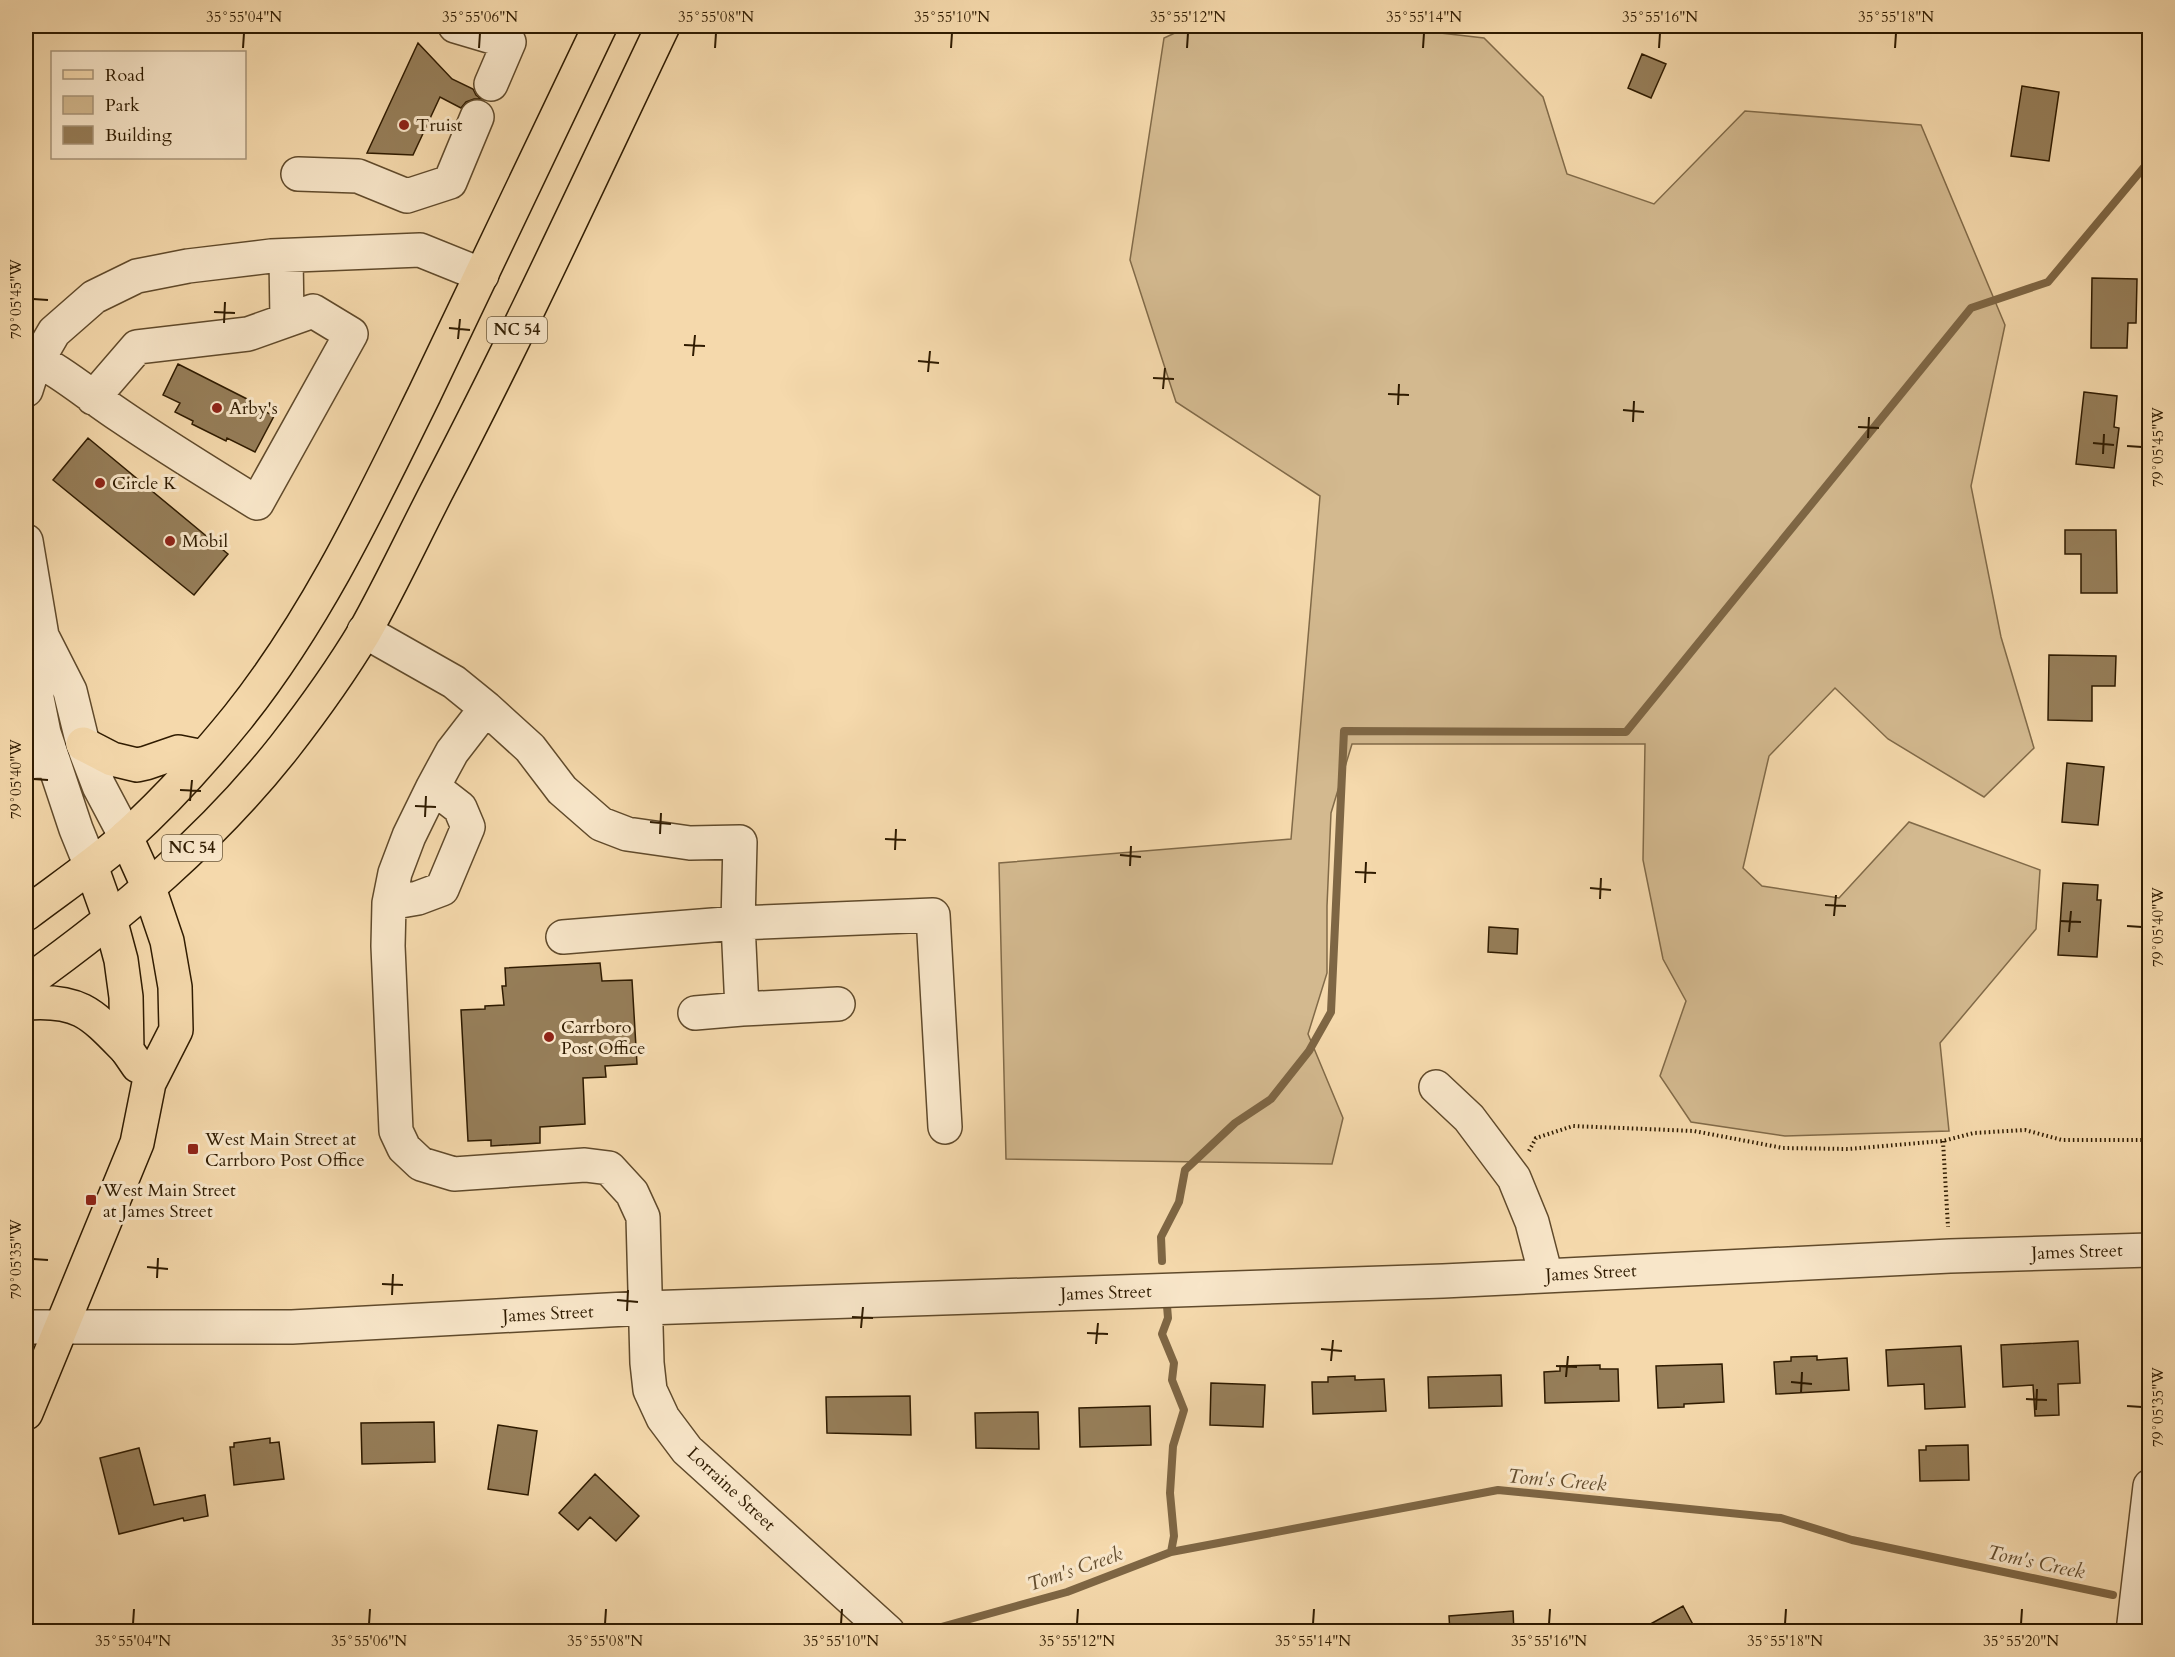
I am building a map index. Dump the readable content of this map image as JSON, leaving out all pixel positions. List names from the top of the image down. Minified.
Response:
{"streets":{"main road":["NC 54"],"street":["James Street","Lorraine Street"]},"crossings":[["James Street","Lorraine Street"]],"water":["Tom's Creek"],"places":{"other":["Truist","Arby's","Circle K","Mobil","Carrboro Post Office"],"transit":["West Main Street at Carrboro Post Office","West Main Street at James Street"]},"legend":["Road","Park","Building"],"coordinates":["35°55'04\"N","35°55'06\"N","35°55'08\"N","35°55'10\"N","35°55'12\"N","35°55'14\"N","35°55'16\"N","35°55'18\"N","79°05'45\"W","79°05'40\"W","79°05'35\"W","35°55'20\"N"]}
